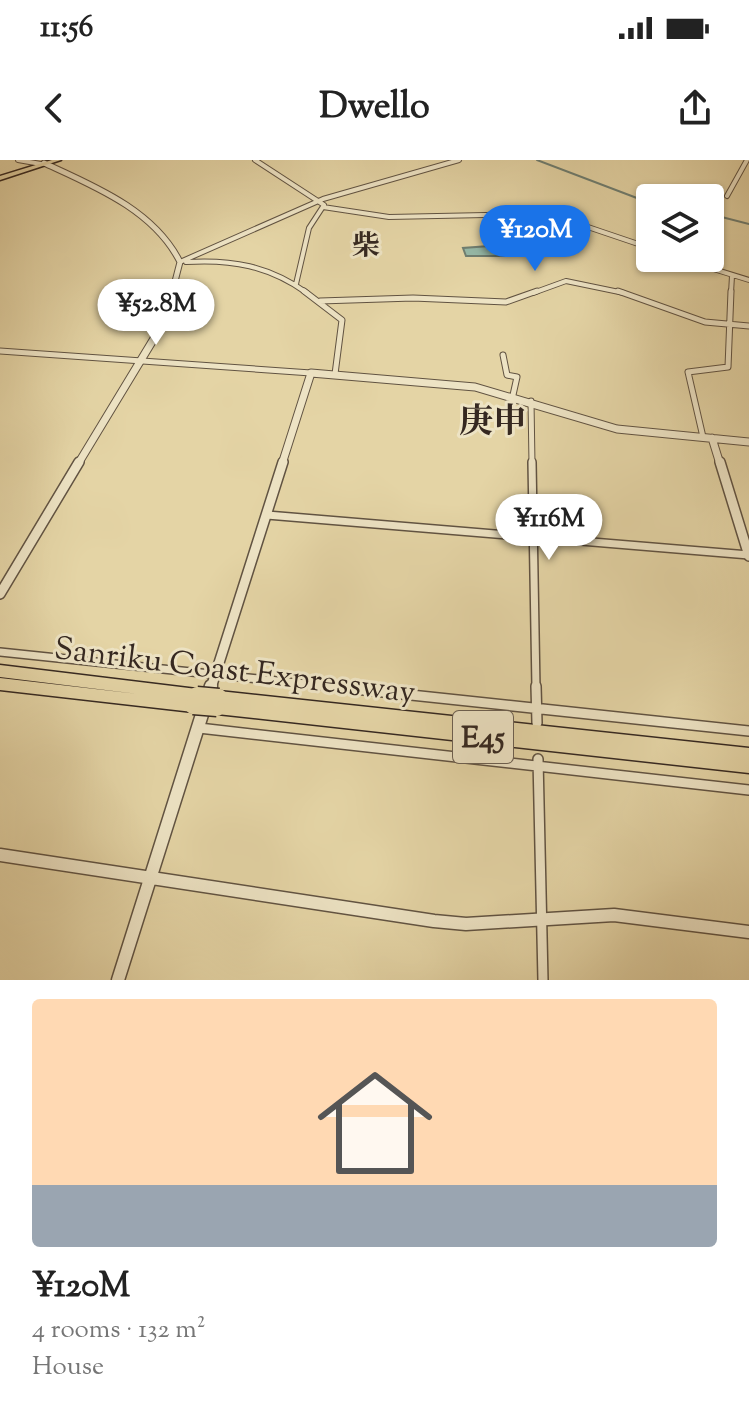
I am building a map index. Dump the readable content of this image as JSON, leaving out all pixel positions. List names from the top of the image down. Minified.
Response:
{"streets":{"highway":["Sanriku Coast Expressway","E45"]},"districts":["柴","庚申"],"page":{"status":"11:56","header":"Dwello","price":["¥120M","¥52.8M","¥116M"],"list":[{"name":"¥120M","note":"4 rooms · 132 m² · House"}]}}
